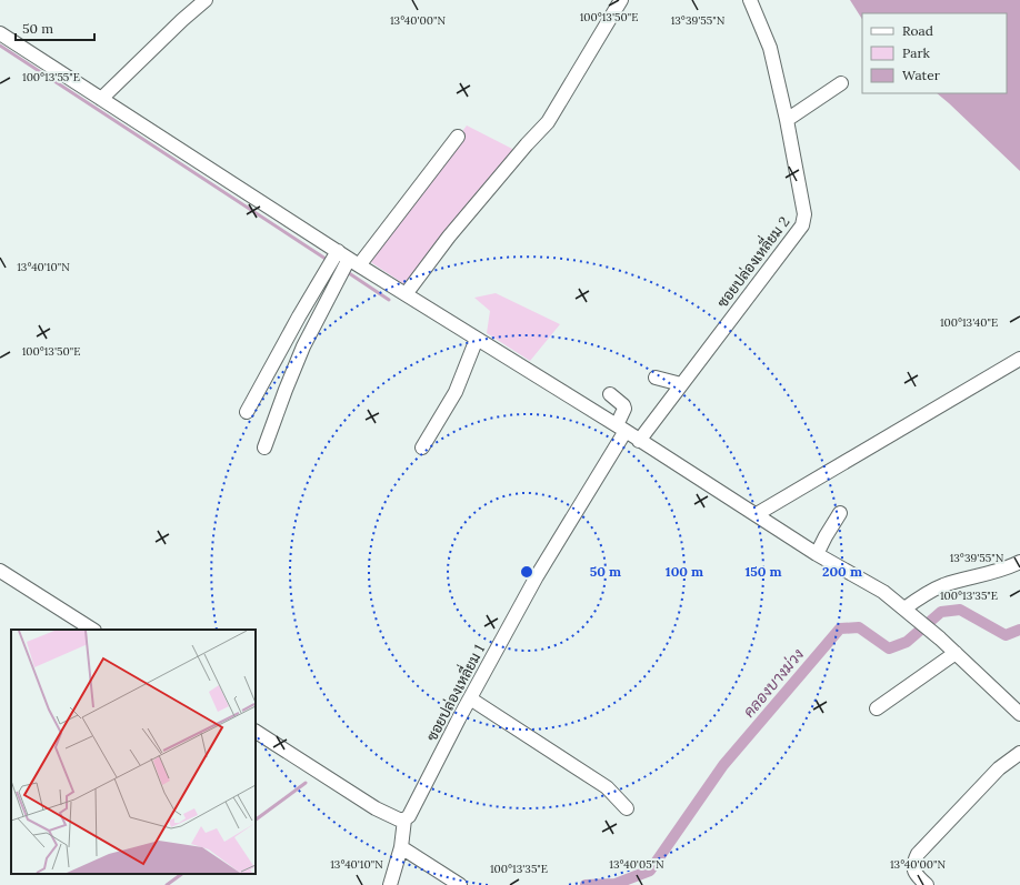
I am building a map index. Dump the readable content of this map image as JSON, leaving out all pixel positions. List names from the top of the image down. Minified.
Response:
{"streets":{"street":["ซอยปล่องเหลี่ยม 2","ซอยปล่องเหลี่ยม 1"]},"water":["คลองบางม่วง"],"legend":["Road","Park","Water"],"scale_bar":"50 m","coordinates":["100°13'50\"E","13°40'00\"N","13°39'55\"N","100°13'55\"E","13°40'10\"N","100°13'40\"E","100°13'35\"E","13°40'05\"N"],"rings":["50 m","100 m","150 m","200 m"]}
